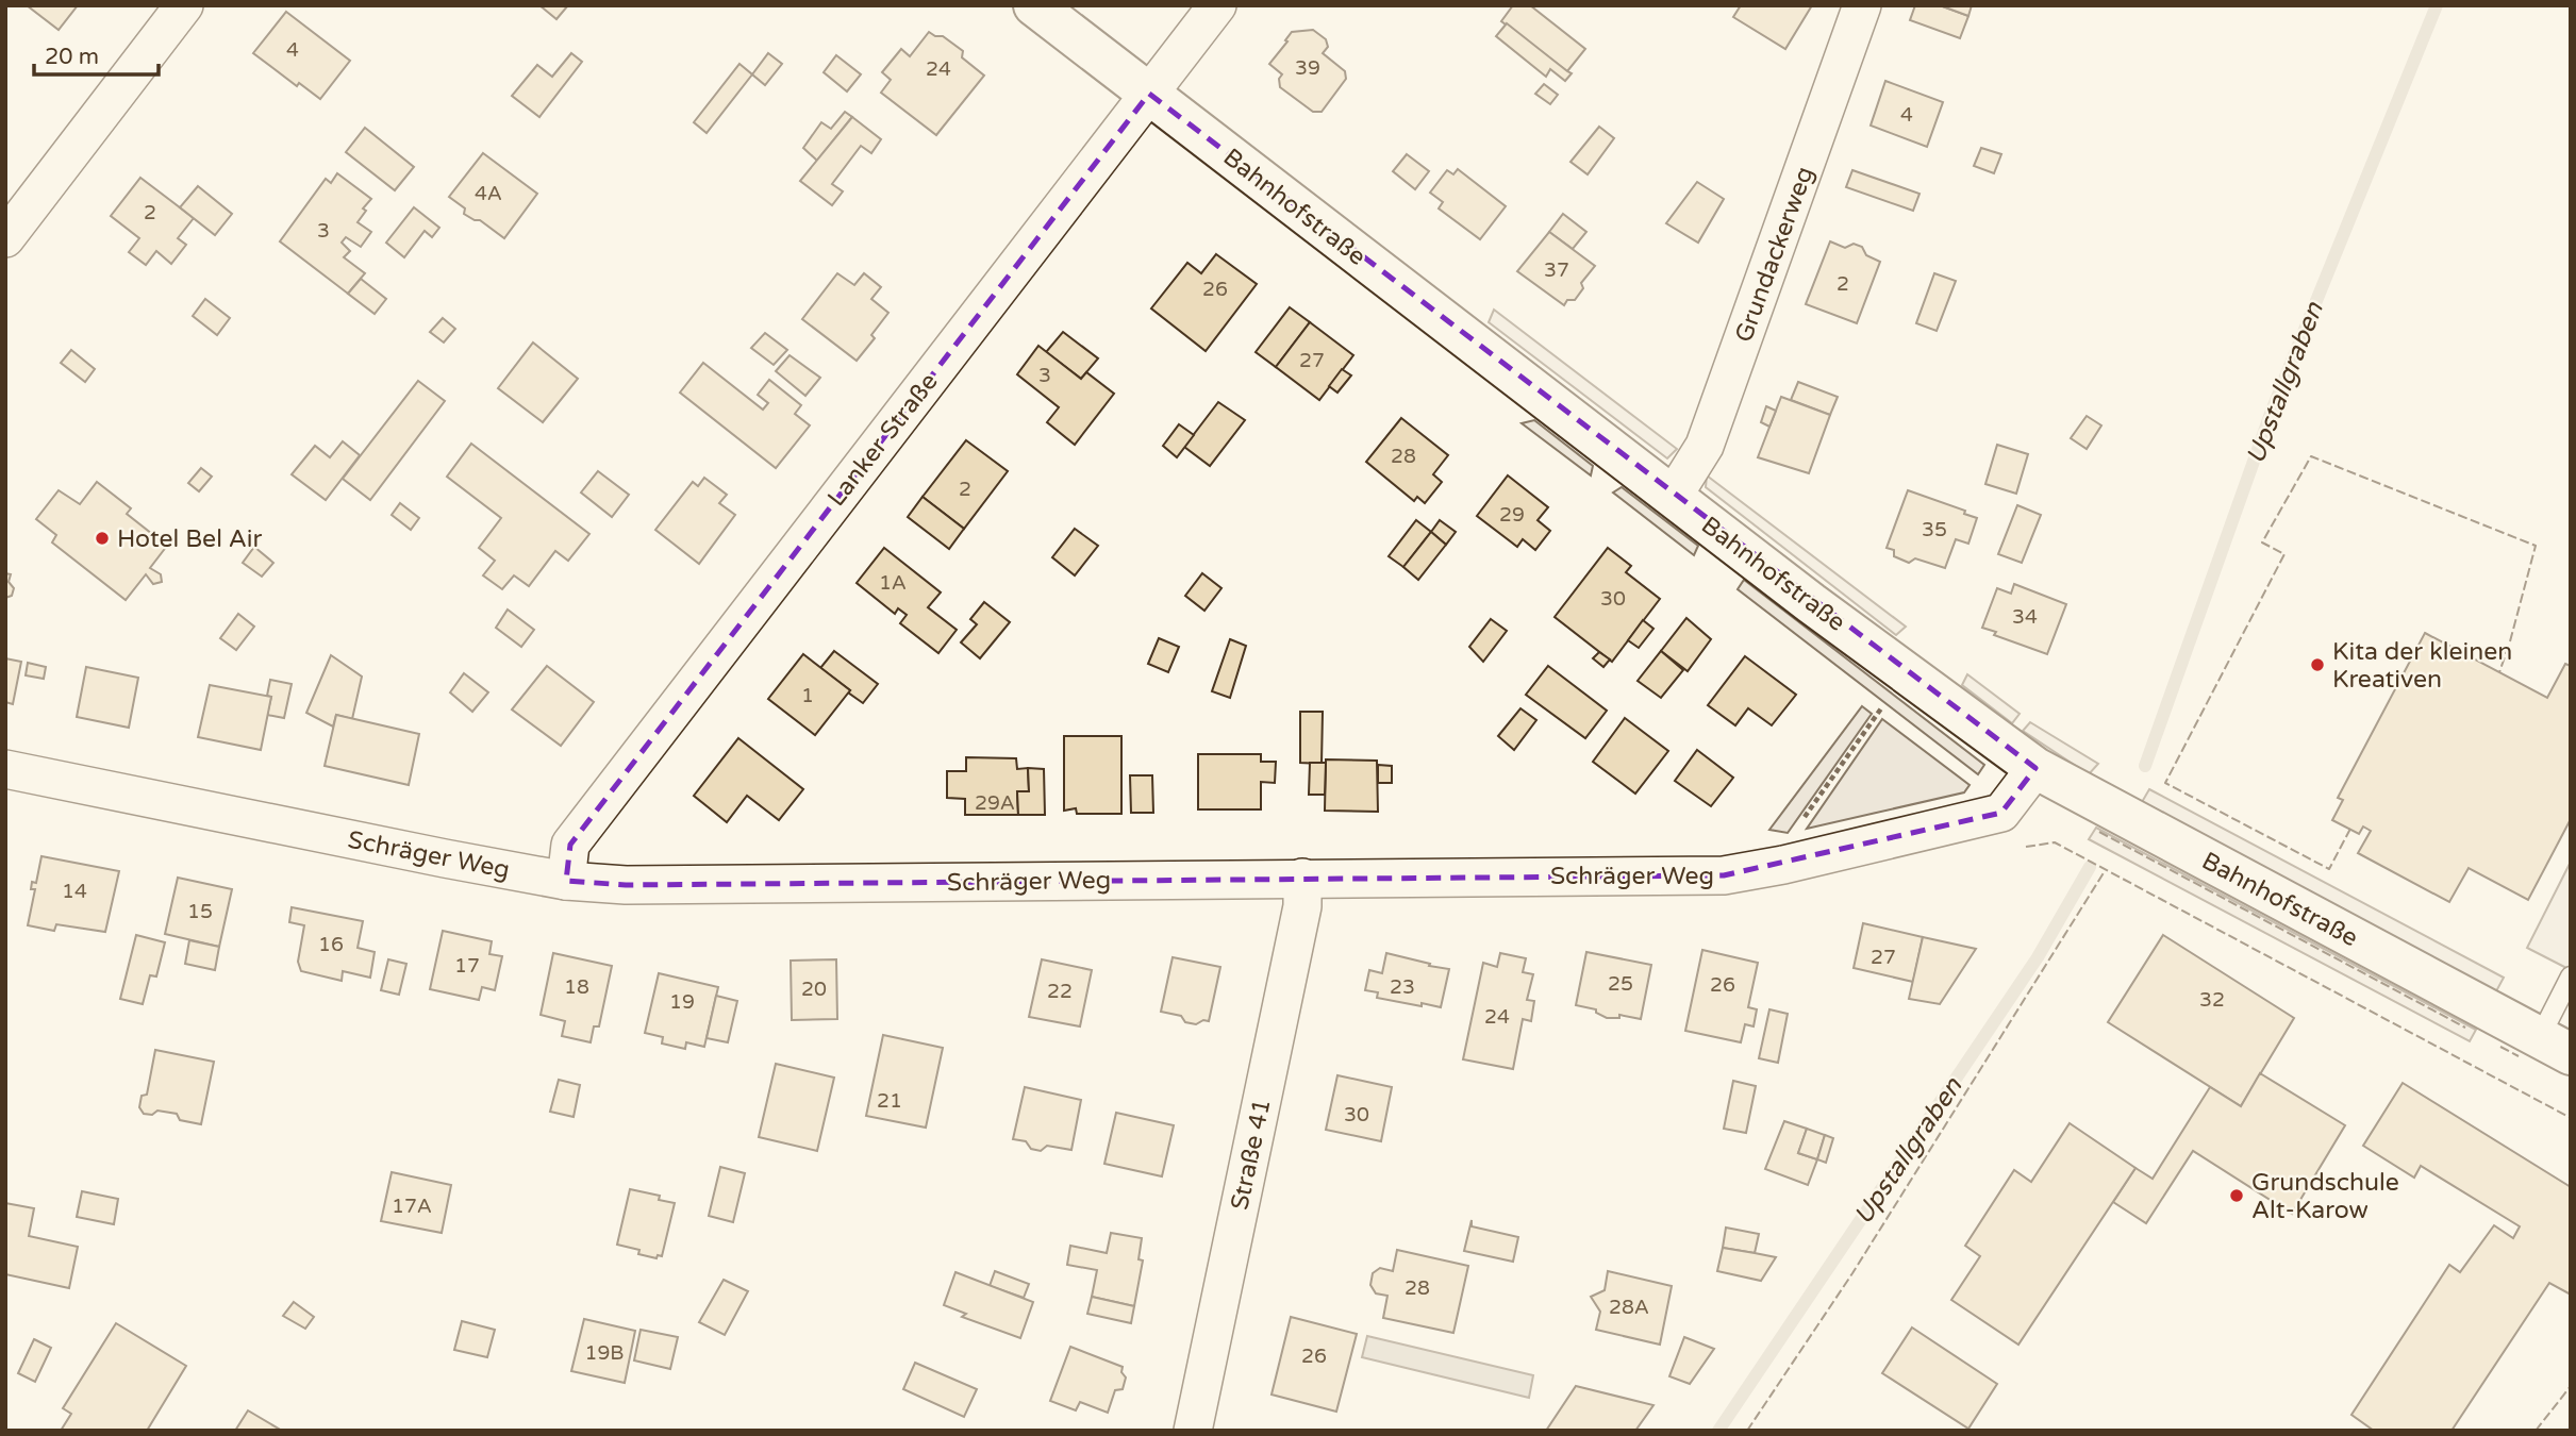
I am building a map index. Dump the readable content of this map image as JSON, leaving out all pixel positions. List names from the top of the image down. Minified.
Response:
{"streets":{"main road":["Bahnhofstraße"],"street":["Grundackerweg","Lanker Straße","Schräger Weg","Straße 41"]},"crossings":[["Bahnhofstraße","Grundackerweg"],["Bahnhofstraße","Lanker Straße"],["Bahnhofstraße","Schräger Weg"],["Lanker Straße","Schräger Weg"],["Schräger Weg","Straße 41"]],"water":["Upstallgraben"],"places":["Hotel Bel Air","Kita der kleinen Kreativen","Grundschule Alt-Karow"],"house_numbers":["4","39","24","4","4A","2","3","37","2","26","27","3","28","2","29","35","1A","30","34","1","29A","14","15","16","27","17","25","26","18","23","20","22","32","19","24","21","30","17A","28","28A","19B","26"],"scale_bar":"20 m"}
